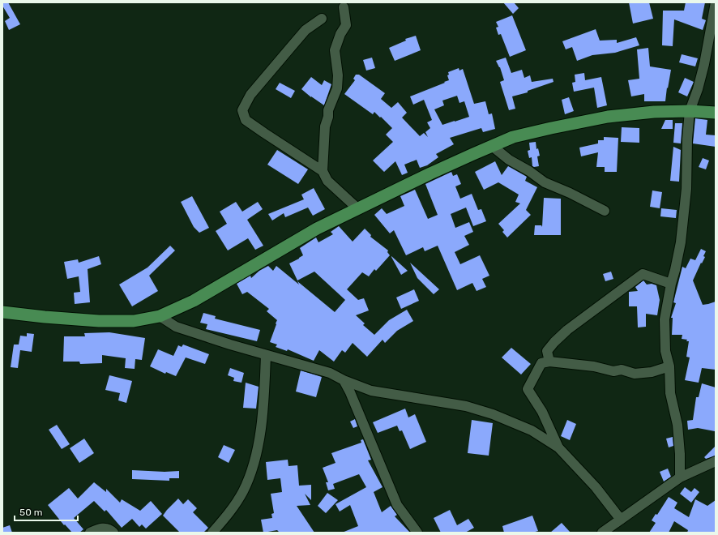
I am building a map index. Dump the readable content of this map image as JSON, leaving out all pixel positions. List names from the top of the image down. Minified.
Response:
{"scale_bar":"50 m"}
